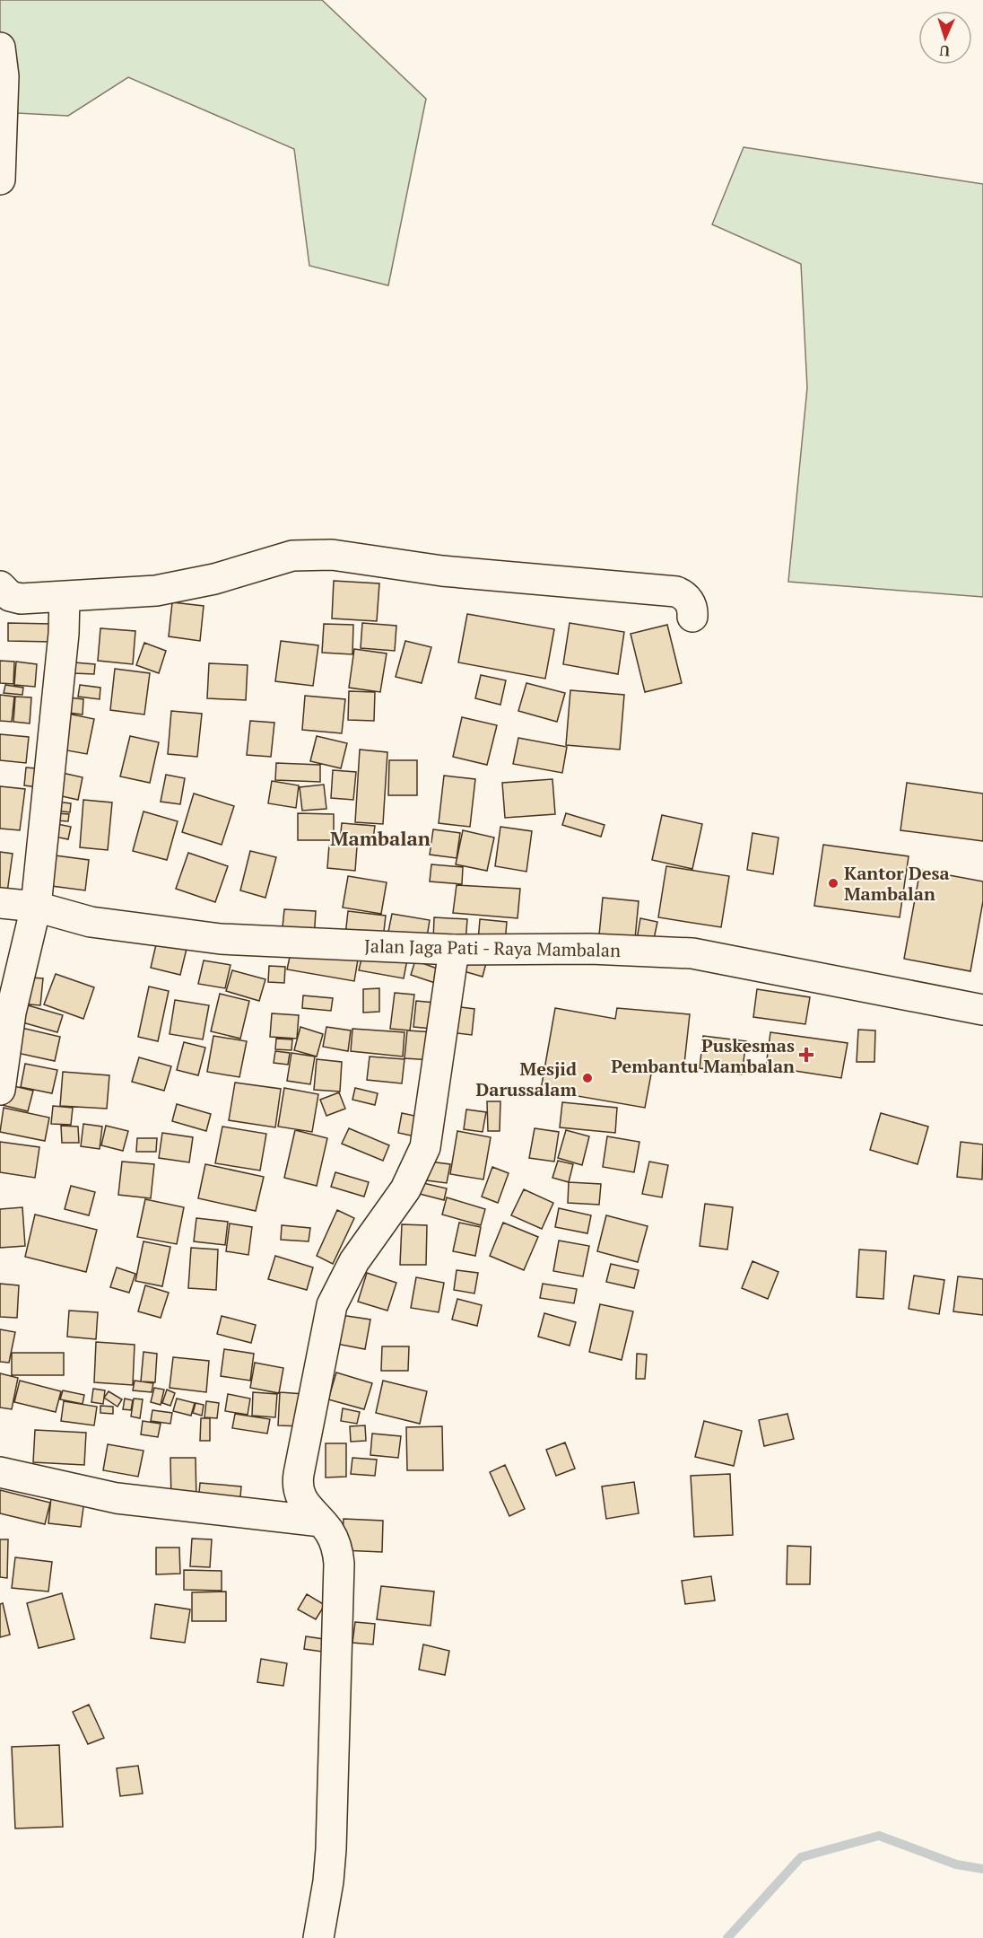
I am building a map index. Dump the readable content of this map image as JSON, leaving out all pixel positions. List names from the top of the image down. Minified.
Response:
{"streets":{"street":["Jalan Jaga Pati - Raya Mambalan"]},"districts":["Mambalan"],"places":{"other":["Kantor Desa Mambalan","Mesjid Darussalam"],"health":["Puskesmas Pembantu Mambalan"]},"north":"bottom"}
